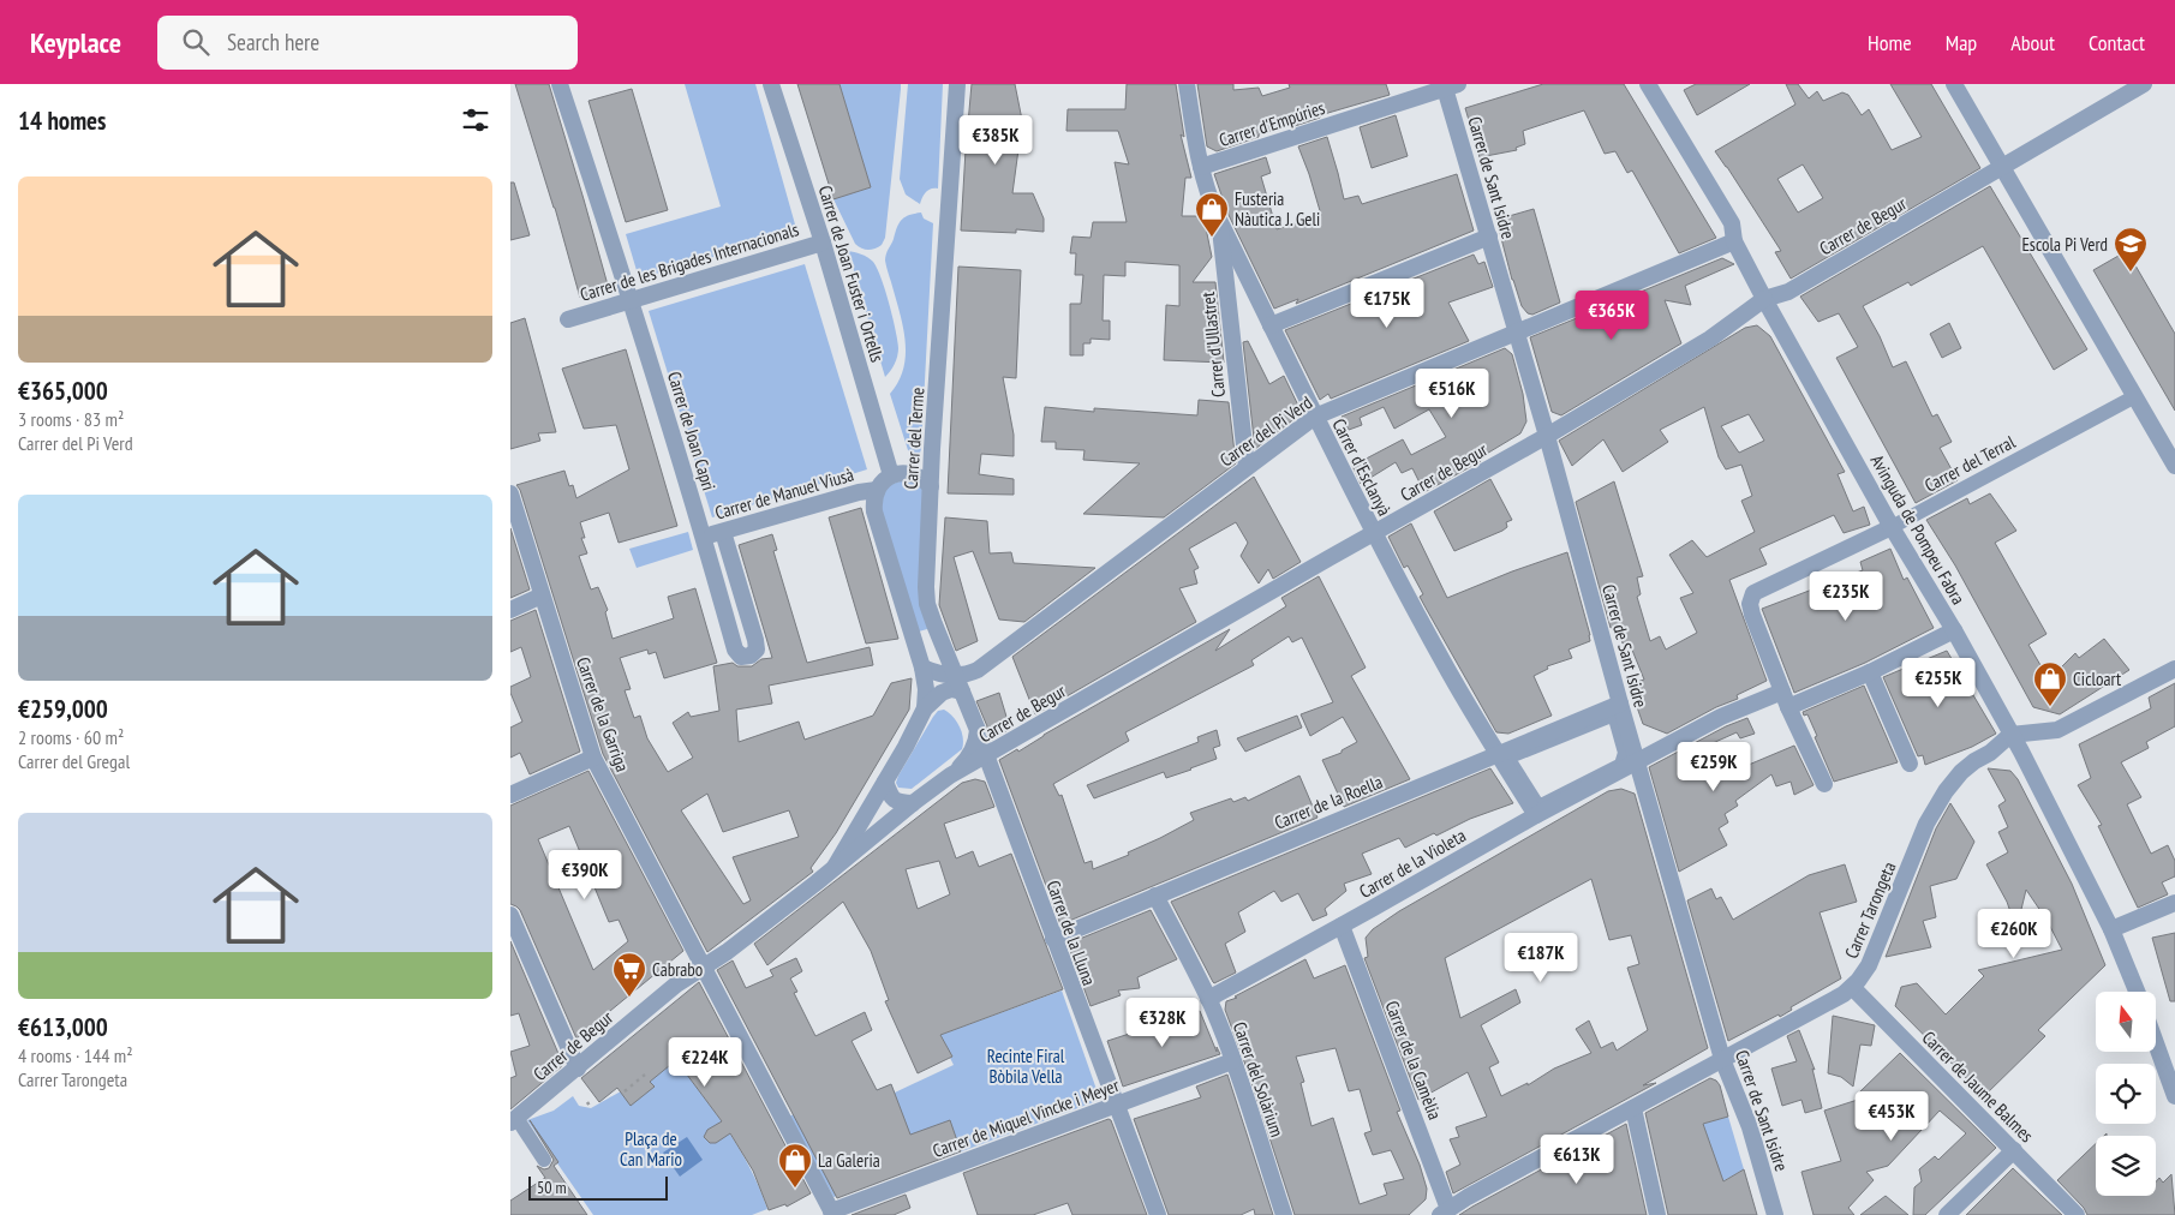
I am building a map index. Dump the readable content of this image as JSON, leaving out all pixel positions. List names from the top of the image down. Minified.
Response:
{"streets":{"street":["Carrer d'Empúries","Carrer de Sant Isidre","Carrer de Begur","Carrer de les Brigades Internacionals","Carrer de Joan Fuster i Ortells","Carrer d'Ullastret","Carrer de Joan Capri","Carrer del Pi Verd","Carrer del Terme","Carrer del Terral","Carrer d'Esclanyà","Carrer de Manuel Viusà","Avinguda de Pompeu Fabra","Carrer de la Garriga","Carrer de la Roella","Carrer de la Violeta","Carrer Tarongeta","Carrer de la Lluna","Carrer de la Camèlia","Carrer del Solàrium","Carrer de Jaume Balmes","Carrer de Miquel Vincke i Meyer"]},"crossings":[["Carrer d'Empúries","Carrer de Sant Isidre"],["Carrer d'Empúries","Carrer d'Esclanyà"],["Carrer de Sant Isidre","Carrer de Begur"],["Carrer de Sant Isidre","Carrer del Pi Verd"],["Carrer de Sant Isidre","Carrer de la Roella"],["Carrer de Sant Isidre","Carrer de la Violeta"],["Carrer de Sant Isidre","Carrer Tarongeta"],["Carrer de Begur","Carrer del Terme"],["Carrer de Begur","Carrer d'Esclanyà"],["Carrer de Begur","Avinguda de Pompeu Fabra"],["Carrer de Begur","Carrer de la Garriga"],["Carrer de Begur","Carrer de la Lluna"],["Carrer de les Brigades Internacionals","Carrer de Joan Fuster i Ortells"],["Carrer de les Brigades Internacionals","Carrer de Joan Capri"],["Carrer d'Ullastret","Carrer del Pi Verd"],["Carrer d'Ullastret","Carrer d'Esclanyà"],["Carrer de Joan Capri","Carrer de Manuel Viusà"],["Carrer del Pi Verd","Carrer del Terme"],["Carrer del Pi Verd","Carrer d'Esclanyà"],["Carrer del Pi Verd","Avinguda de Pompeu Fabra"],["Carrer del Terme","Carrer de la Lluna"],["Carrer del Terral","Avinguda de Pompeu Fabra"],["Carrer del Terral","Carrer de la Violeta"],["Carrer d'Esclanyà","Carrer de la Roella"],["Carrer d'Esclanyà","Carrer de la Violeta"],["Avinguda de Pompeu Fabra","Carrer de la Violeta"],["Avinguda de Pompeu Fabra","Carrer Tarongeta"],["Carrer de la Roella","Carrer de la Lluna"],["Carrer de la Roella","Carrer del Solàrium"],["Carrer de la Violeta","Carrer de la Camèlia"],["Carrer de la Violeta","Carrer del Solàrium"],["Carrer Tarongeta","Carrer de la Camèlia"],["Carrer Tarongeta","Carrer de Jaume Balmes"],["Carrer de la Lluna","Carrer de Miquel Vincke i Meyer"],["Carrer del Solàrium","Carrer de Miquel Vincke i Meyer"]],"parks":["Recinte Firal Bòbila Vella","Plaça de Can Mario"],"places":{"shop":["Fusteria Nàutica J. Geli","Cicloart","La Galeria"],"school or university":["Escola Pi Verd"],"supermarket":["Cabrabo"]},"scale_bar":"50 m","north":"top","page":{"header":"Keyplace","search":"Search here","nav":["Home","Map","About","Contact"],"heading":"14 homes","price":["€385K","€175K","€365K","€516K","€235K","€255K","€259K","€390K","€260K","€187K","€328K","€224K","€453K","€613K"],"list":[{"name":"€365,000","note":"3 rooms · 83 m² · Carrer del Pi Verd"},{"name":"€259,000","note":"2 rooms · 60 m² · Carrer del Gregal"},{"name":"€613,000","note":"4 rooms · 144 m² · Carrer Tarongeta"}],"scale":"50 m"}}
